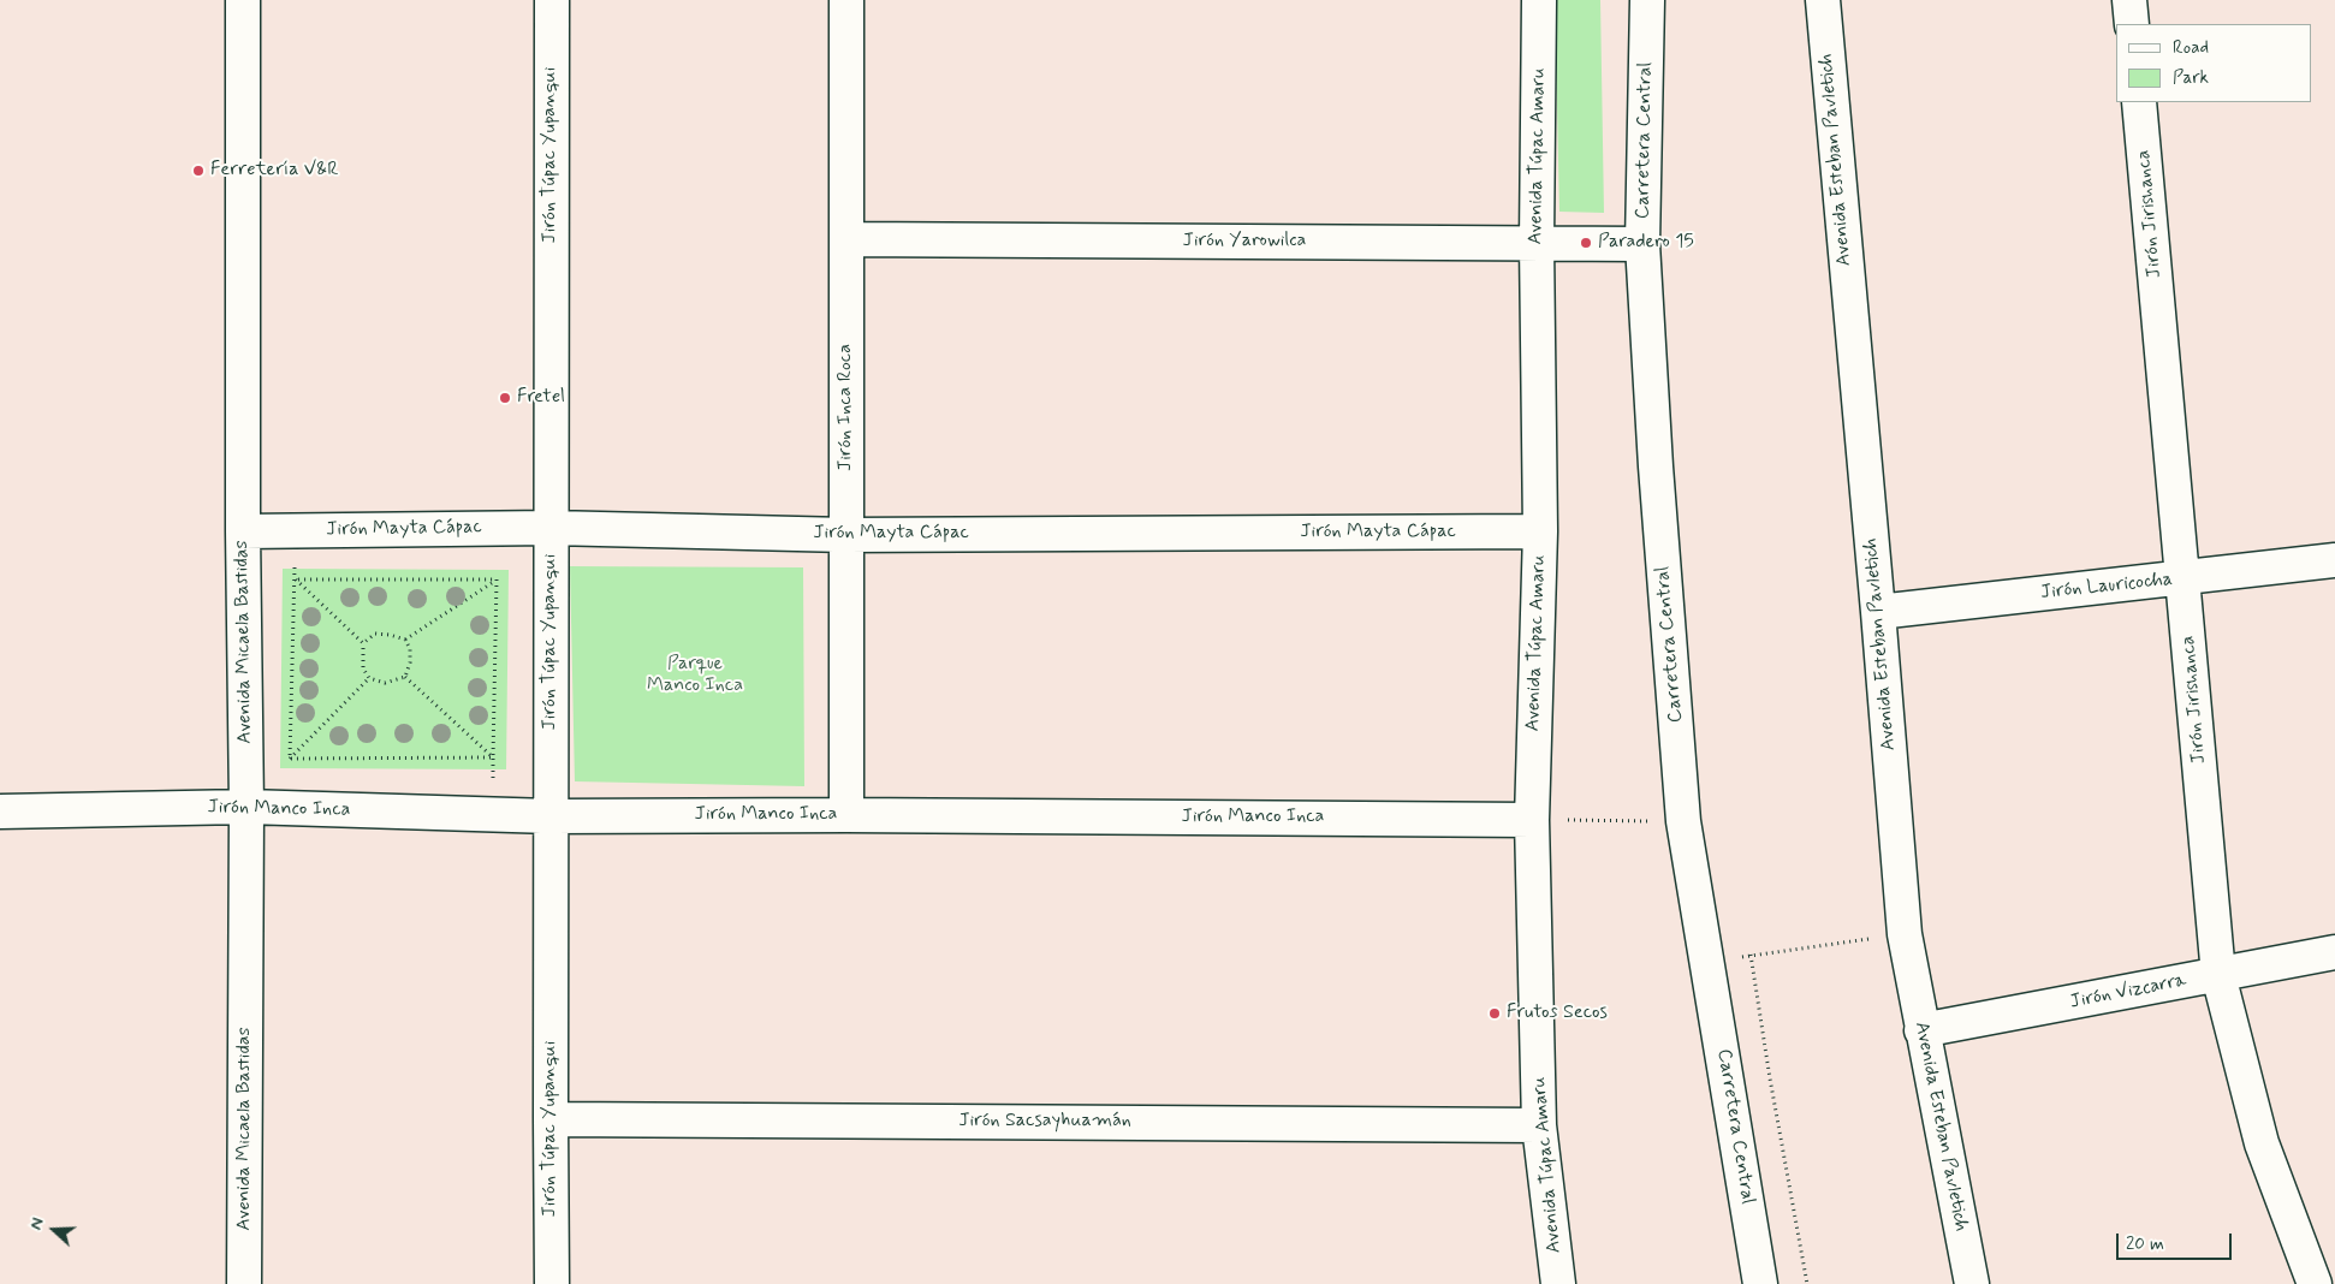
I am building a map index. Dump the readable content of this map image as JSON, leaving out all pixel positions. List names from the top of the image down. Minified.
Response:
{"streets":{"main road":["Carretera Central","Jirón Túpac Yupanqui","Avenida Túpac Amaru","Avenida Esteban Pavletich","Jirón Jirishanca","Jirón Yarowilca","Jirón Inca Roca","Jirón Mayta Cápac","Jirón Lauricocha","Avenida Micaela Bastidas","Jirón Manco Inca","Jirón Vizcarra","Jirón Sacsayhuamán"]},"crossings":[["Carretera Central","Jirón Yarowilca"],["Jirón Túpac Yupanqui","Jirón Mayta Cápac"],["Jirón Túpac Yupanqui","Jirón Manco Inca"],["Jirón Túpac Yupanqui","Jirón Sacsayhuamán"],["Avenida Túpac Amaru","Jirón Yarowilca"],["Avenida Túpac Amaru","Jirón Mayta Cápac"],["Avenida Túpac Amaru","Jirón Manco Inca"],["Avenida Túpac Amaru","Jirón Sacsayhuamán"],["Avenida Esteban Pavletich","Jirón Lauricocha"],["Avenida Esteban Pavletich","Jirón Vizcarra"],["Jirón Jirishanca","Jirón Lauricocha"],["Jirón Jirishanca","Jirón Vizcarra"],["Jirón Yarowilca","Jirón Inca Roca"],["Jirón Inca Roca","Jirón Mayta Cápac"],["Jirón Inca Roca","Jirón Manco Inca"],["Jirón Mayta Cápac","Avenida Micaela Bastidas"],["Avenida Micaela Bastidas","Jirón Manco Inca"]],"parks":["Parque Manco Inca"],"places":["Ferretería V&R","Paradero 15","Fretel","Frutos Secos"],"legend":["Road","Park"],"scale_bar":"20 m","north":"left"}
